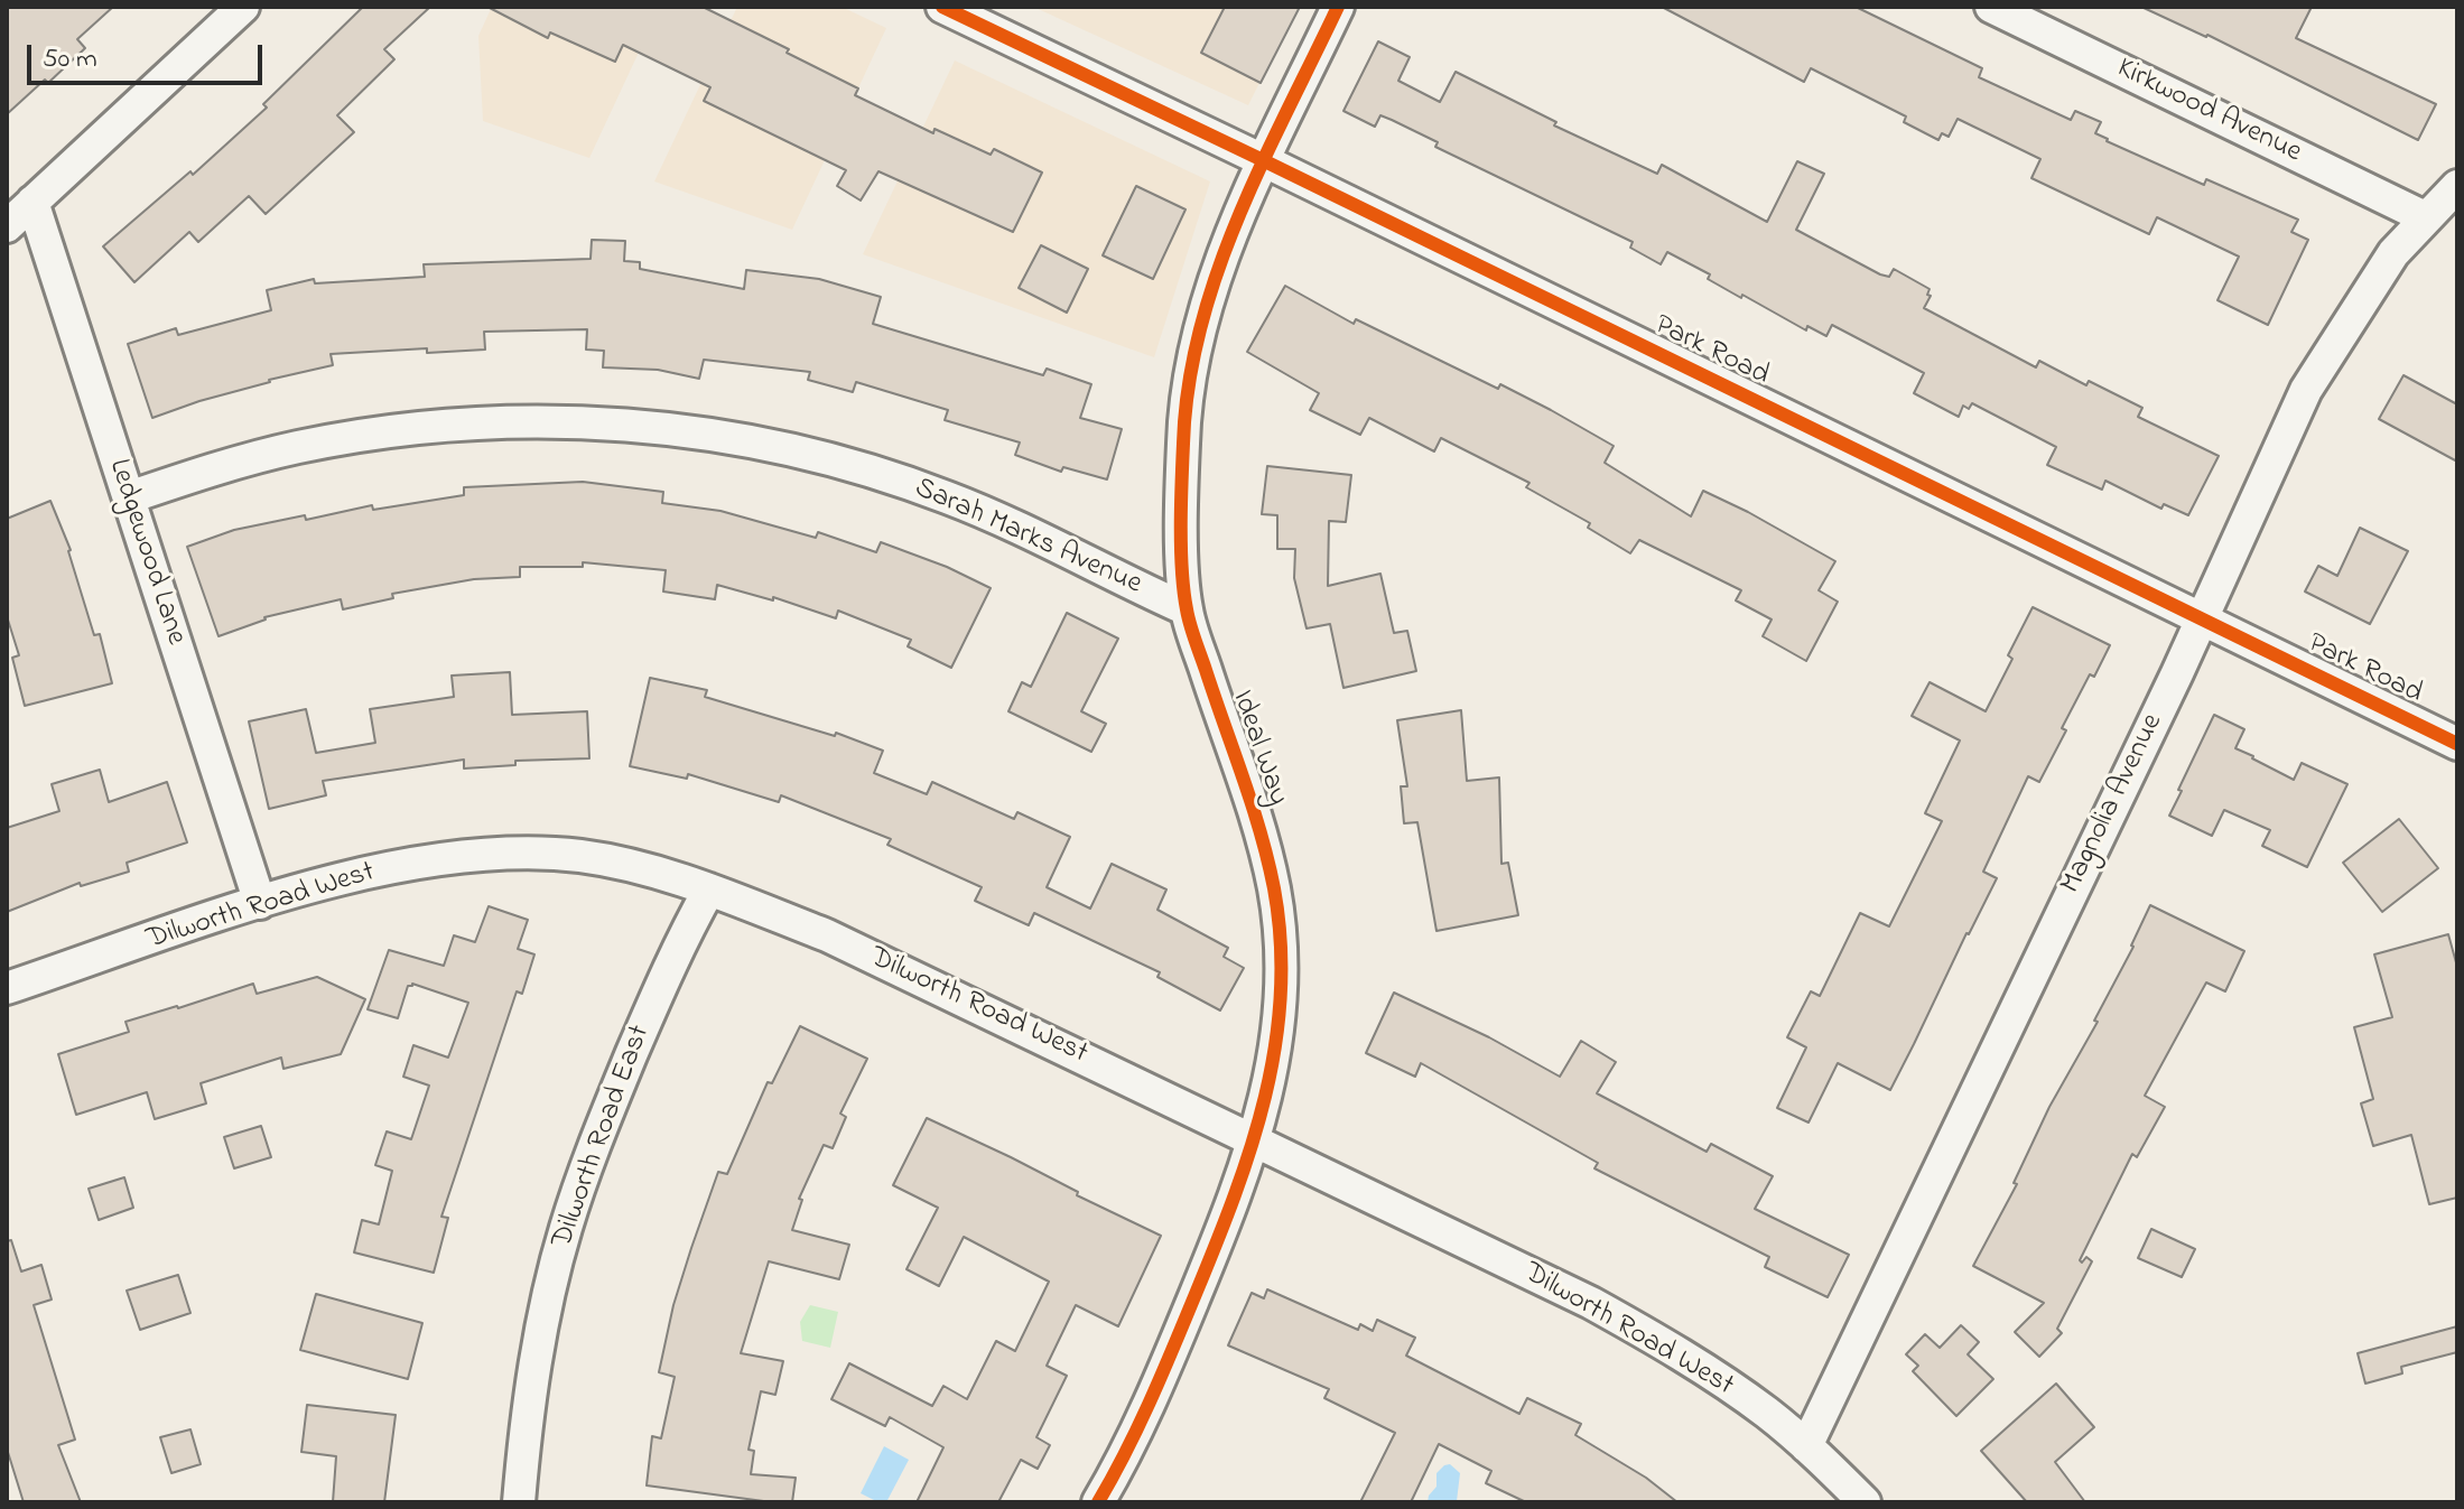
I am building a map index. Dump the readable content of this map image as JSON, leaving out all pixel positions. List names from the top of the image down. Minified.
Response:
{"streets":{"street":["Kirkwood Avenue","Park Road","Sarah Marks Avenue","Ledgewood Lane","Ideal Way","Magnolia Avenue","Dilworth Road West","Dilworth Road East"]},"crossings":[["Kirkwood Avenue","Magnolia Avenue"],["Park Road","Ideal Way"],["Park Road","Magnolia Avenue"],["Sarah Marks Avenue","Ledgewood Lane"],["Sarah Marks Avenue","Ideal Way"],["Ledgewood Lane","Dilworth Road West"],["Ideal Way","Dilworth Road West"],["Magnolia Avenue","Dilworth Road West"],["Dilworth Road West","Dilworth Road East"]],"scale_bar":"50 m"}
